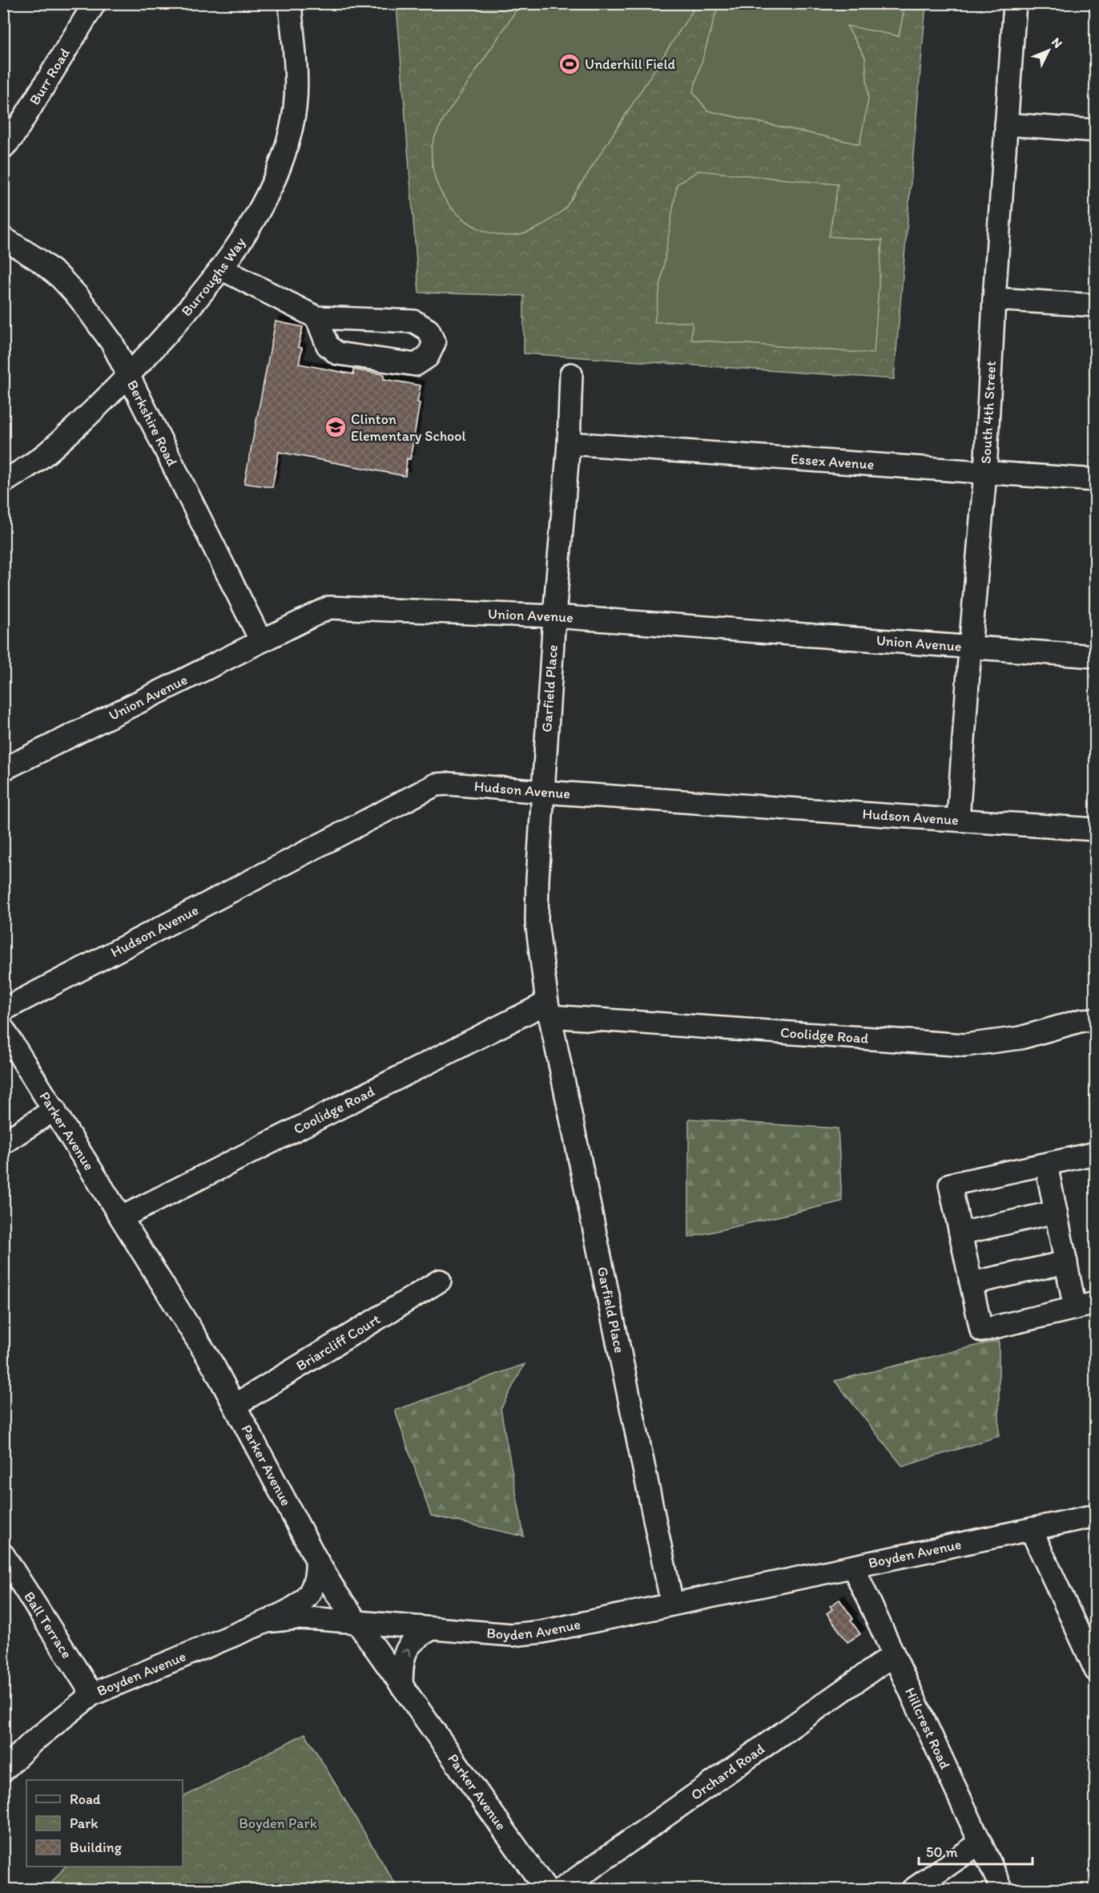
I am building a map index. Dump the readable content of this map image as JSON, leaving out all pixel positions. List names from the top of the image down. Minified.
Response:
{"streets":{"street":["Burr Road","Burroughs Way","South 4th Street","Berkshire Road","Essex Avenue","Union Avenue","Garfield Place","Hudson Avenue","Coolidge Road","Parker Avenue","Briarcliff Court","Boyden Avenue","Ball Terrace","Hillcrest Road","Orchard Road"]},"crossings":[["Burroughs Way","Berkshire Road"],["South 4th Street","Essex Avenue"],["South 4th Street","Union Avenue"],["South 4th Street","Hudson Avenue"],["Berkshire Road","Union Avenue"],["Essex Avenue","Garfield Place"],["Union Avenue","Garfield Place"],["Garfield Place","Hudson Avenue"],["Garfield Place","Coolidge Road"],["Garfield Place","Boyden Avenue"],["Coolidge Road","Parker Avenue"],["Parker Avenue","Briarcliff Court"],["Parker Avenue","Boyden Avenue"],["Boyden Avenue","Ball Terrace"],["Boyden Avenue","Hillcrest Road"],["Hillcrest Road","Orchard Road"]],"parks":["Boyden Park"],"places":{"sports":["Underhill Field"],"school or university":["Clinton Elementary School"]},"legend":["Road","Park","Building"],"scale_bar":"50 m","north":"top right"}
